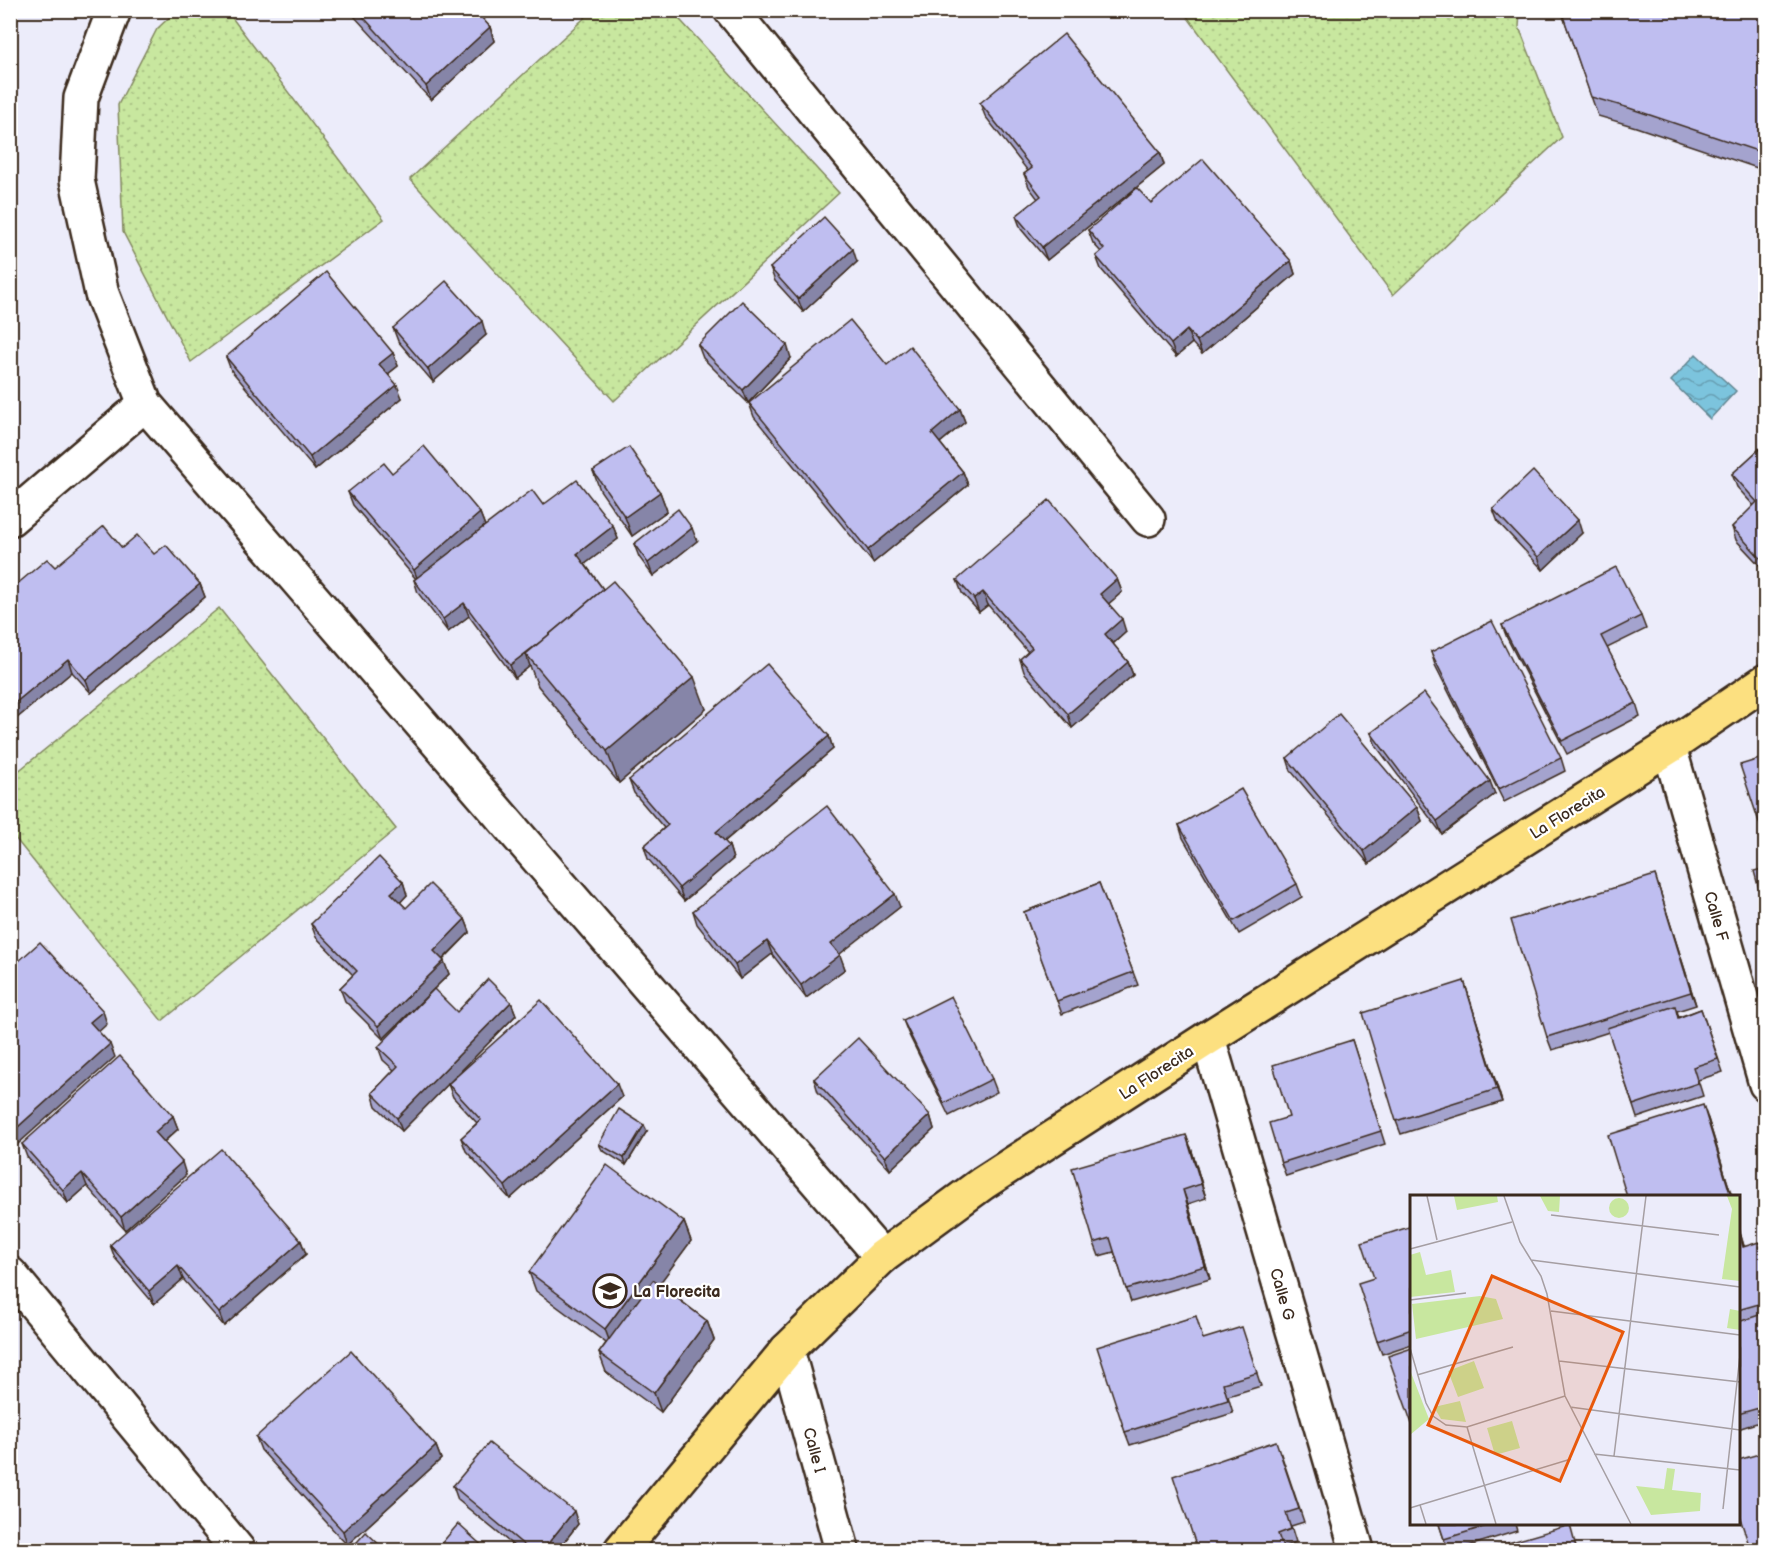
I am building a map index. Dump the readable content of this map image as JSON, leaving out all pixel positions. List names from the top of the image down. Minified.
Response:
{"streets":{"main road":["La Florecita"],"street":["Calle F","Calle G","Calle I"]},"crossings":[["La Florecita","Calle F"],["La Florecita","Calle G"],["La Florecita","Calle I"]],"places":{"school or university":["La Florecita"]}}
